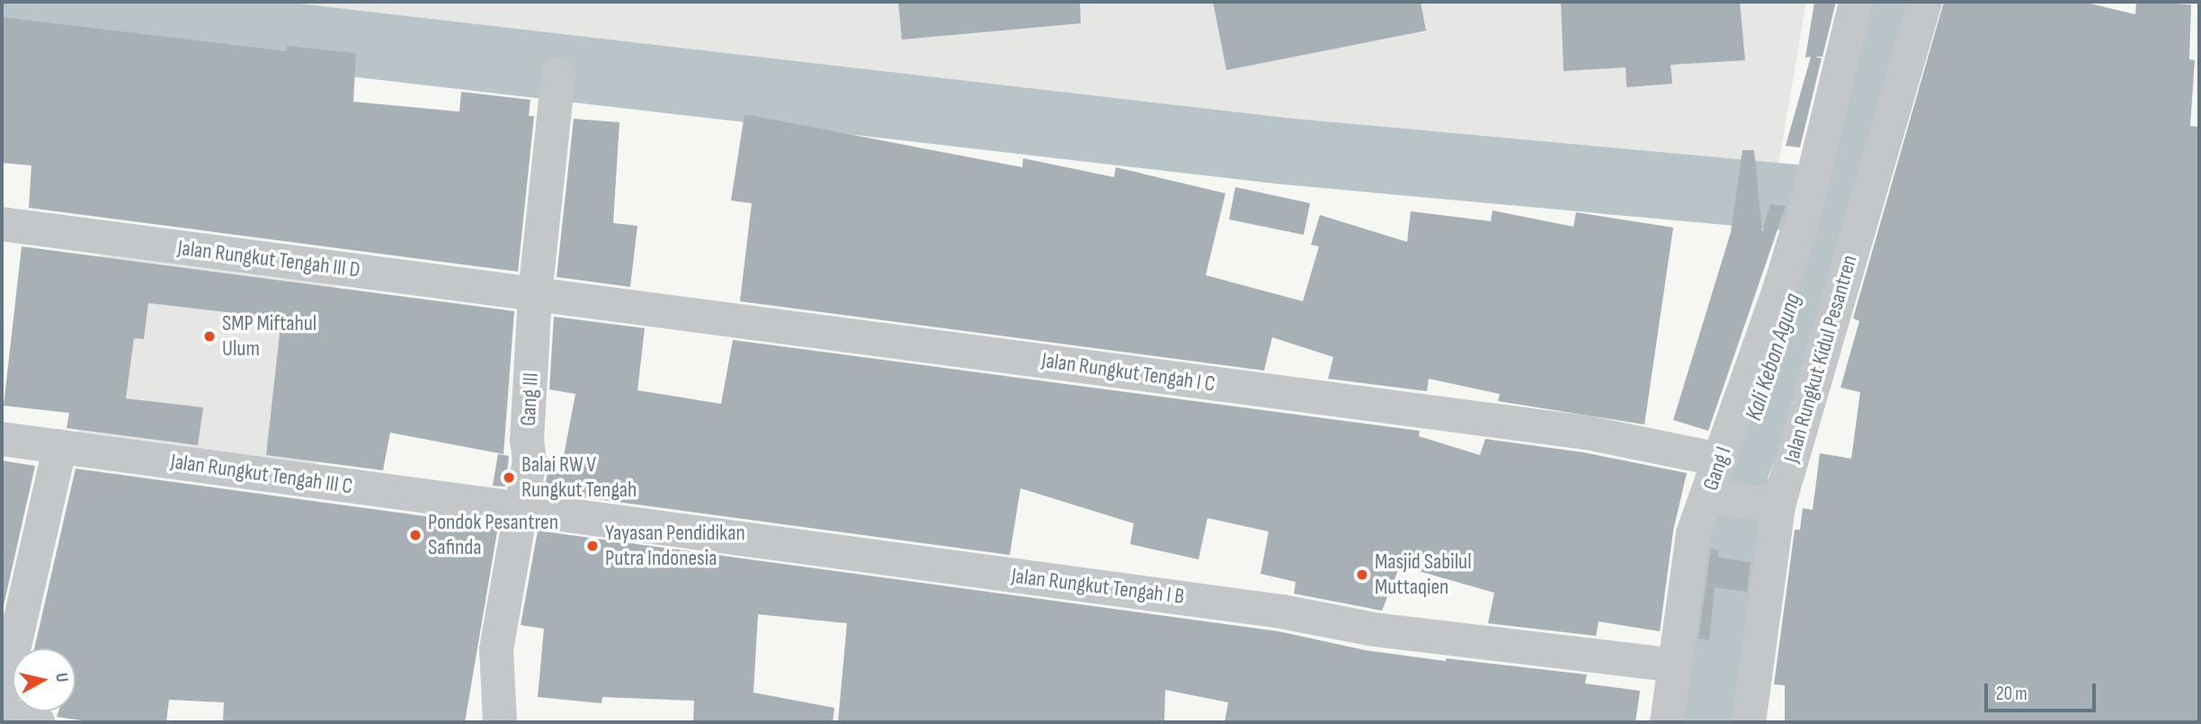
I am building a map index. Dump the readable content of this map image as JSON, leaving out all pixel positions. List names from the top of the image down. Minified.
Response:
{"streets":{"street":["Jalan Rungkut Tengah III D","Jalan Rungkut Kidul Pesantren","Jalan Rungkut Tengah I C","Gang III","Gang I","Jalan Rungkut Tengah III C","Jalan Rungkut Tengah I B"]},"crossings":[["Jalan Rungkut Tengah III D","Jalan Rungkut Tengah I C"],["Jalan Rungkut Tengah III D","Gang III"],["Jalan Rungkut Tengah I C","Gang III"],["Jalan Rungkut Tengah I C","Gang I"],["Gang III","Jalan Rungkut Tengah III C"],["Gang III","Jalan Rungkut Tengah I B"],["Gang I","Jalan Rungkut Tengah I B"],["Jalan Rungkut Tengah III C","Jalan Rungkut Tengah I B"]],"water":["Kali Kebon Agung"],"places":["SMP Miftahul Ulum","Balai RW V Rungkut Tengah","Pondok Pesantren Safinda","Yayasan Pendidikan Putra Indonesia","Masjid Sabilul Muttaqien"],"scale_bar":"20 m","north":"right"}
